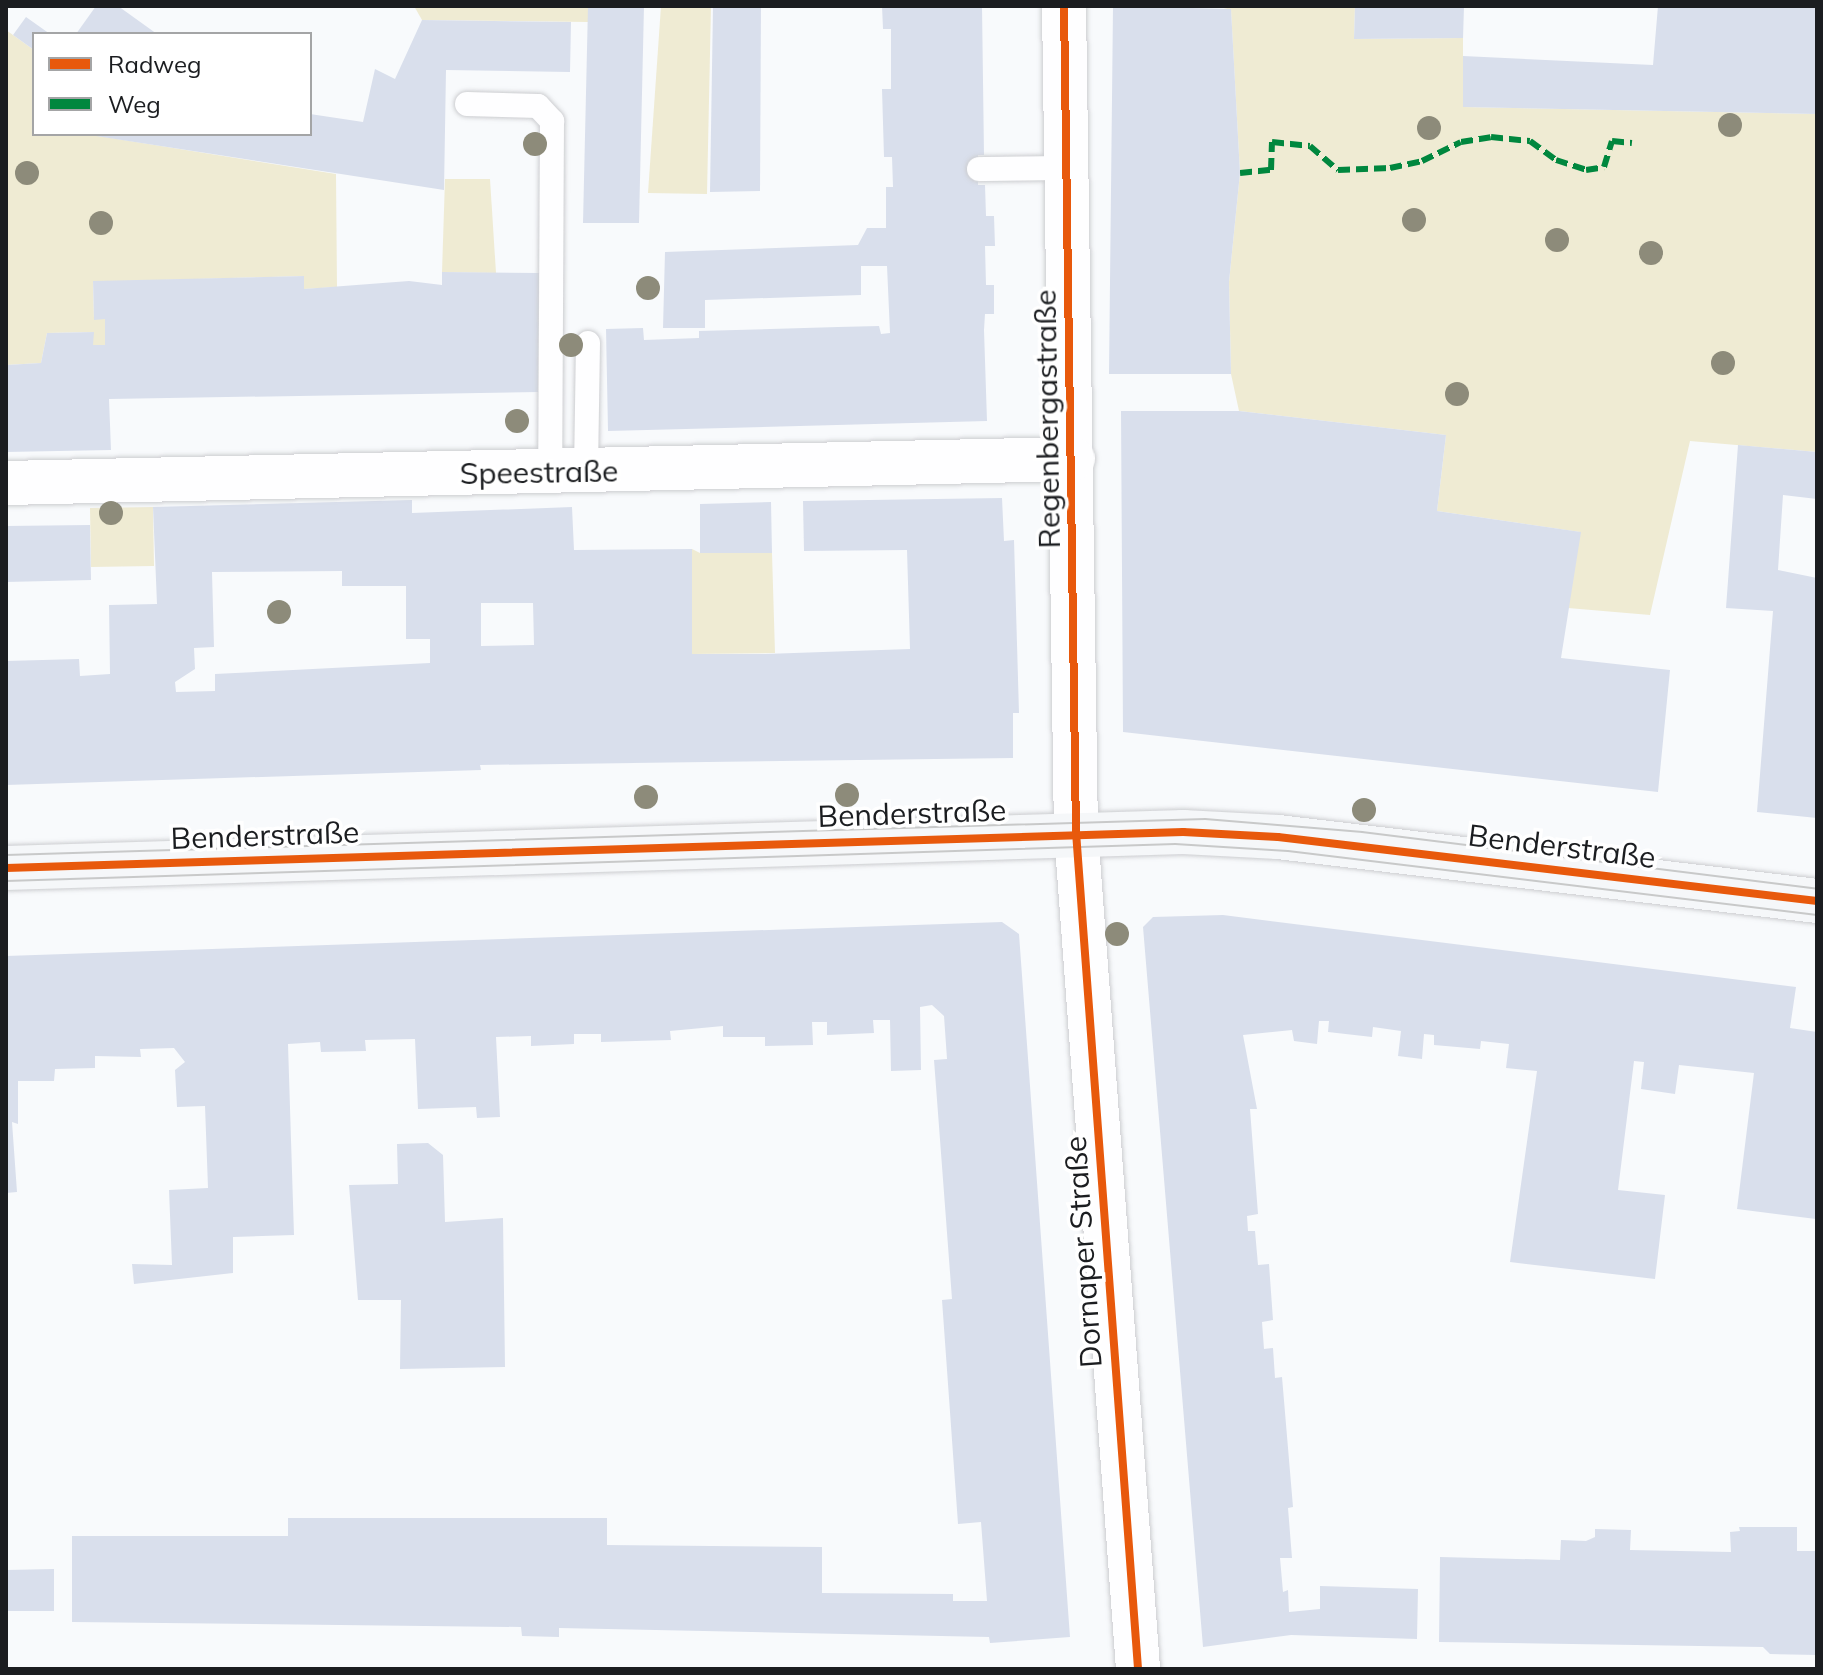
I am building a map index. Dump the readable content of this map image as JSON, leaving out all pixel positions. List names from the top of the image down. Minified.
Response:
{"streets":{"street":["Regenbergastraße","Speestraße","Benderstraße","Dornaper Straße"]},"crossings":[["Regenbergastraße","Speestraße"],["Regenbergastraße","Benderstraße"],["Regenbergastraße","Dornaper Straße"],["Benderstraße","Dornaper Straße"]],"legend":["Radweg","Weg"]}
